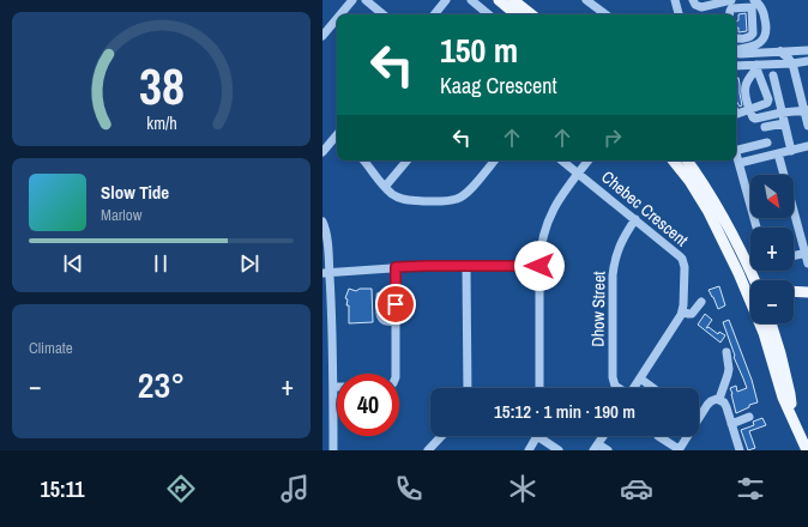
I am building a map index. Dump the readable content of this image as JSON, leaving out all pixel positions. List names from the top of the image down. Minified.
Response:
{"streets":{"street":["Chebec Crescent","Dhow Street"]},"crossings":[["Chebec Crescent","Dhow Street"]],"north":"bottom right","page":{"turn":["150 m","Kaag Crescent"],"song":["Slow Tide","Marlow"],"map_buttons":["+","−"],"tile":"Climate","heat":["−","23°","+"],"limit":"40","trip":"15:12 · 1 min · 190 m","tabs":"15:11","gauge":["38","km/h"]}}
